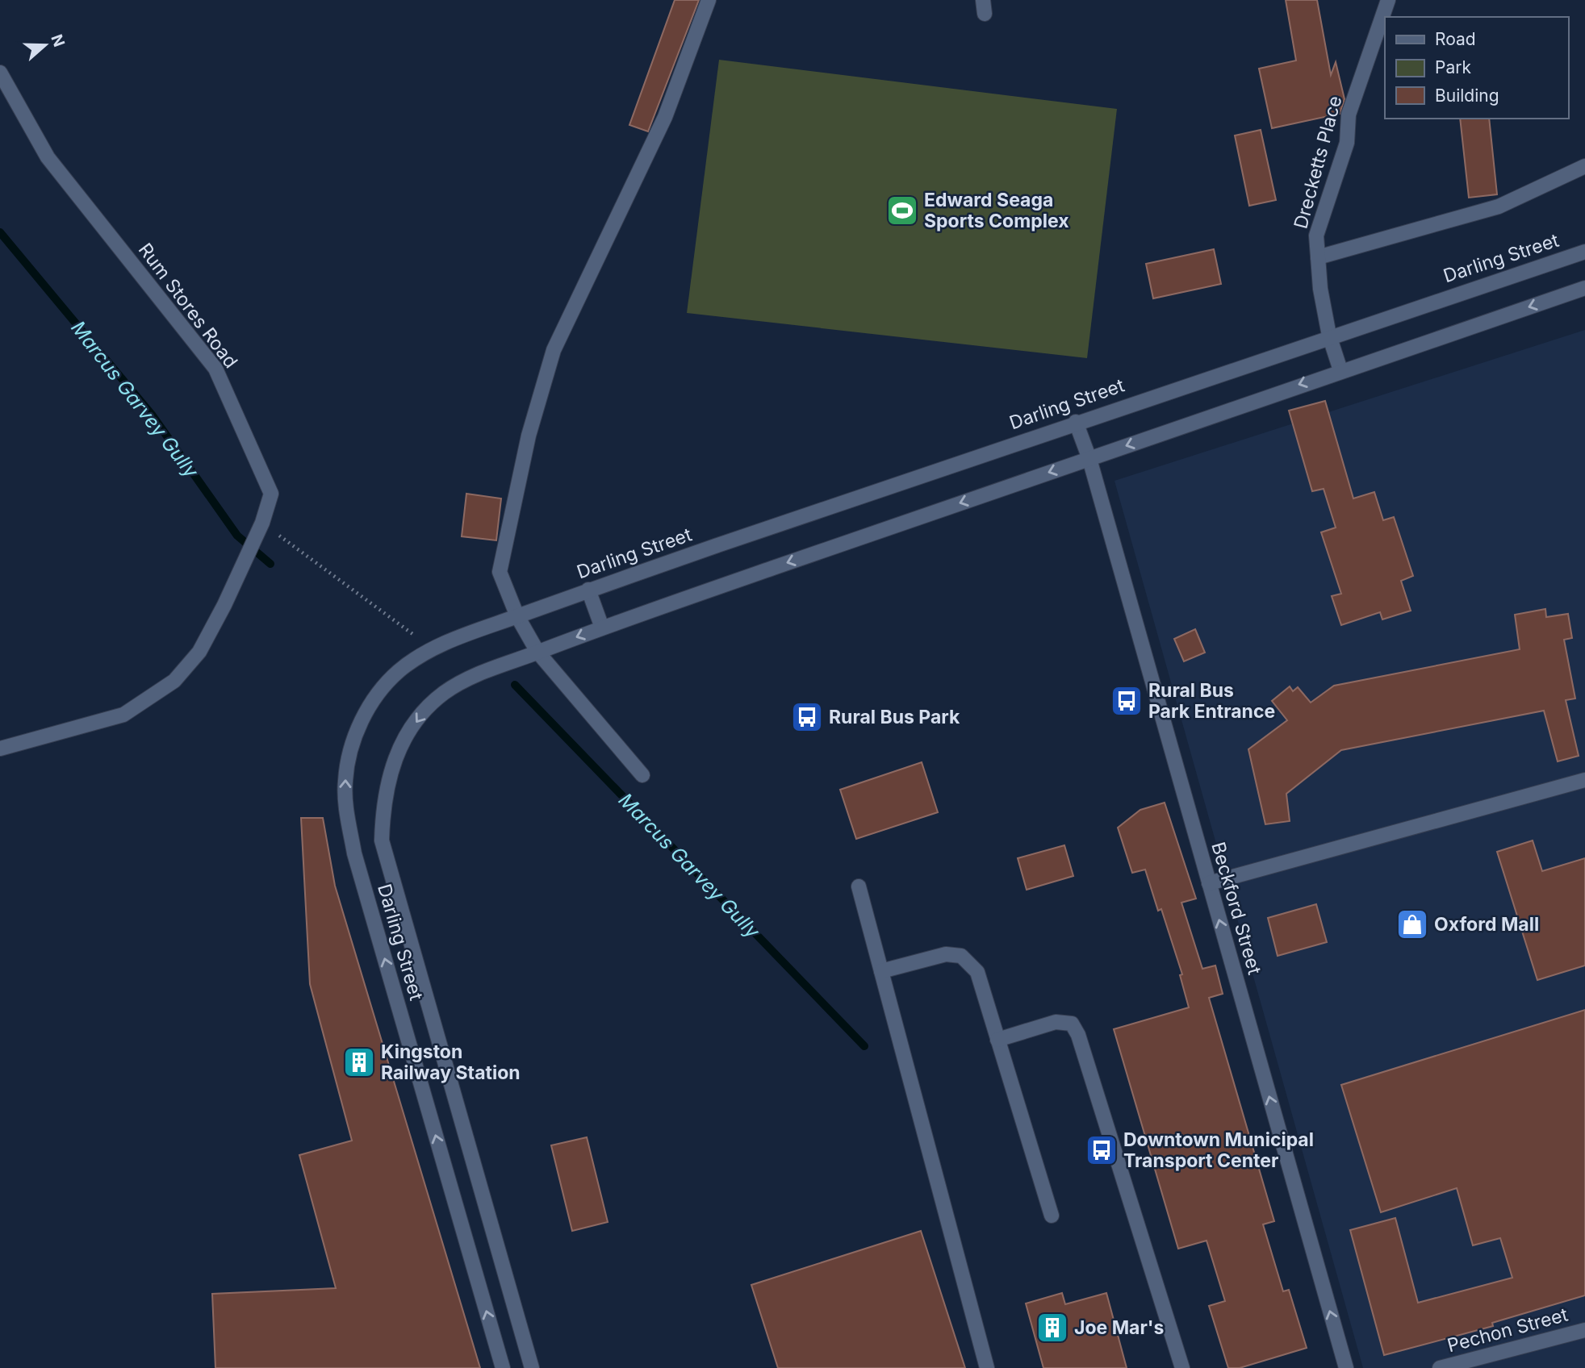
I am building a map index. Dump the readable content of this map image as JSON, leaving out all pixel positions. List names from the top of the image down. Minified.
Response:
{"streets":{"street":["Drecketts Place","Darling Street","Rum Stores Road","Beckford Street","Pechon Street"]},"crossings":[["Drecketts Place","Darling Street"],["Darling Street","Beckford Street"]],"one_way":["Beckford Street"],"water":["Marcus Garvey Gully"],"places":{"sports":["Edward Seaga Sports Complex"],"bus stop":["Rural Bus Park Entrance","Rural Bus Park","Downtown Municipal Transport Center"],"shop":["Oxford Mall"],"building":["Kingston Railway Station","Joe Mar's"]},"legend":["Road","Park","Building"],"north":"right"}
